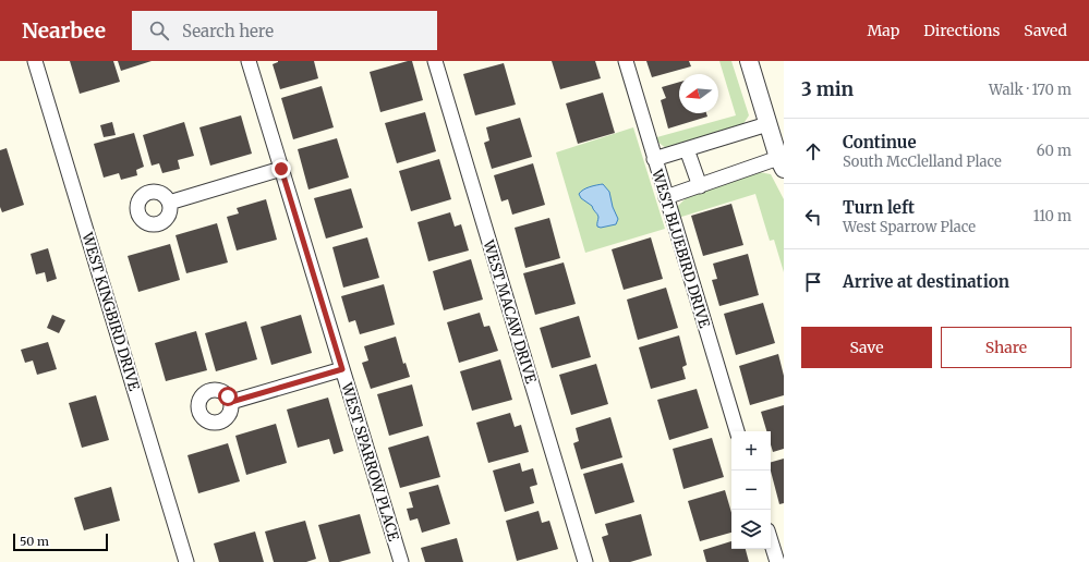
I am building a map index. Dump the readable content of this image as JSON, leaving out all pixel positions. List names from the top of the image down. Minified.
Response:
{"streets":{"street":["WEST BLUEBIRD DRIVE","WEST KINGBIRD DRIVE","WEST MACAW DRIVE","WEST SPARROW PLACE"]},"scale_bar":"50 m","north":"left","page":{"header":"Nearbee","search":"Search here","nav":["Map","Directions","Saved"],"heading":["3 min","Walk · 170 m"],"list":[["Continue","South McClelland Place","60 m"],["Turn left","West Sparrow Place","110 m"],"Arrive at destination"],"buttons":["Save","Share"],"map_buttons":["+","−"],"scale":"50 m"}}
